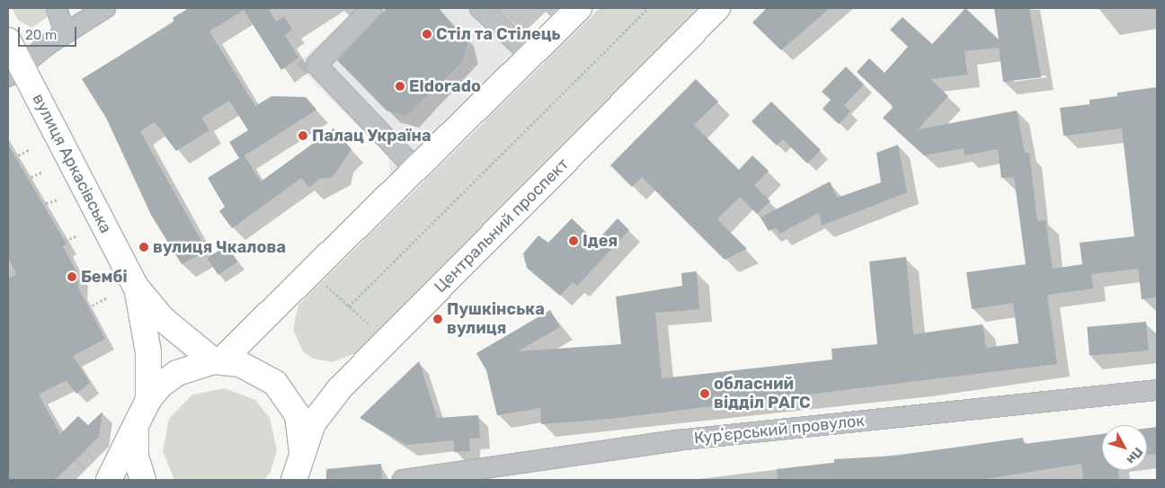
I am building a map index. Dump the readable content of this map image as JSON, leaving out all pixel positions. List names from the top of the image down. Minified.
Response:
{"streets":{"main road":["вулиця Аркасівська","Центральний проспект"],"street":["Курʼєрський провулок"]},"crossings":[["вулиця Аркасівська","Центральний проспект"]],"places":["Стіл та Стілець","Eldorado","Палац Україна","Ідея","вулиця Чкалова","Бембі","Пушкінська вулиця","обласний відділ РАГС"],"scale_bar":"20 m","north":"bottom right"}
